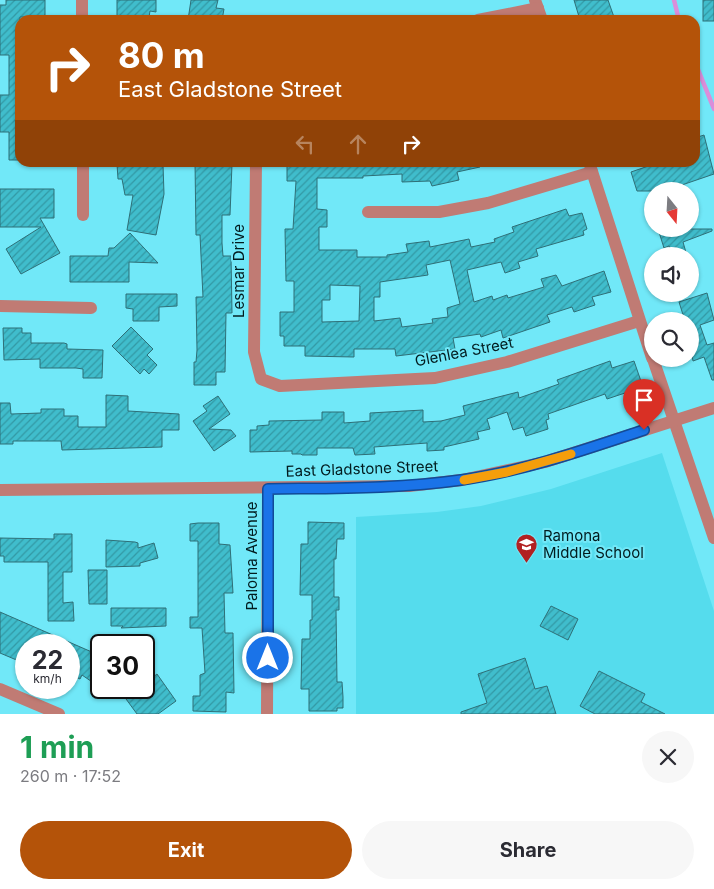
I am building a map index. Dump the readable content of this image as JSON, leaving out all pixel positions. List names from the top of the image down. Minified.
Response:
{"streets":{"street":["Lesmar Drive","Glenlea Street","East Gladstone Street","Paloma Avenue"]},"crossings":[["Lesmar Drive","Glenlea Street"],["East Gladstone Street","Paloma Avenue"]],"places":{"school or university":["Ramona Middle School"]},"north":"bottom","page":{"turn":["80 m","East Gladstone Street"],"speed":"22 km/h","limit":"30","heading":["1 min","260 m · 17:52"],"buttons":["Exit","Share"]}}
